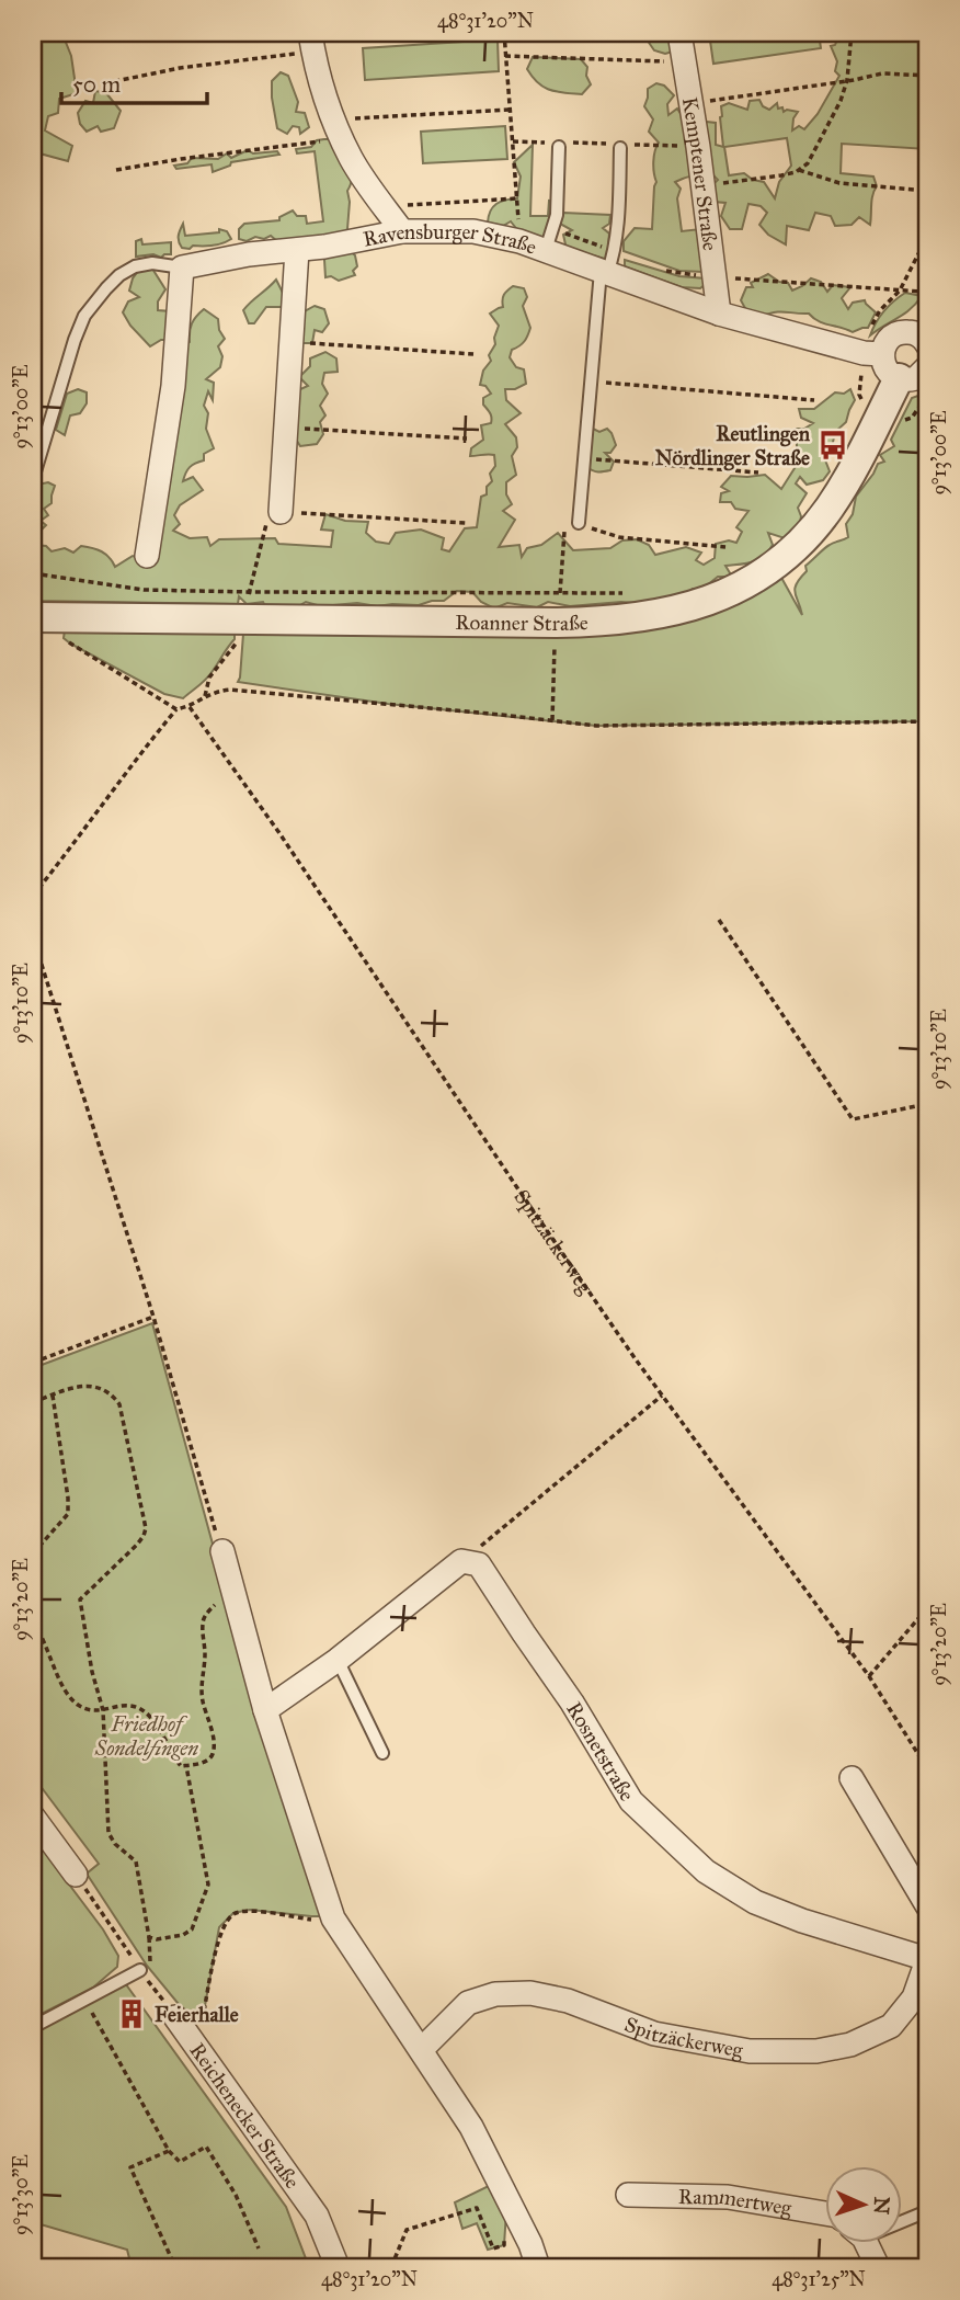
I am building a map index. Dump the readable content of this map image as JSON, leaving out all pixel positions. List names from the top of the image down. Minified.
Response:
{"streets":{"street":["Kemptener Straße","Ravensburger Straße","Roanner Straße","Spitzäckerweg","Rosnetstraße","Reichenecker Straße","Rammertweg"]},"crossings":[["Kemptener Straße","Ravensburger Straße"],["Spitzäckerweg","Rosnetstraße"]],"parks":["Friedhof Sondelfingen"],"places":{"bus stop":["Reutlingen Nördlinger Straße"],"building":["Feierhalle"]},"scale_bar":"50 m","north":"right","coordinates":["48°31'20\"N","9°13'00\"E","9°13'10\"E","9°13'20\"E","9°13'30\"E","48°31'25\"N"]}
